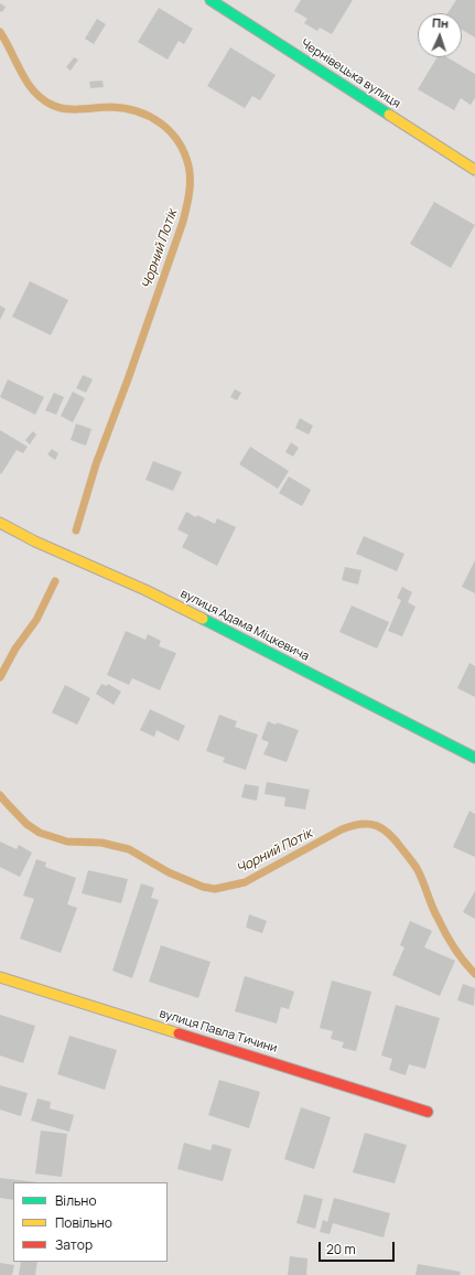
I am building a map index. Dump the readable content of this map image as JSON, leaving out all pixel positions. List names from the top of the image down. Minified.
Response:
{"streets":{"street":["Чернівецька вулиця","вулиця Адама Міцкевича","вулиця Павла Тичини"]},"water":["Чорний Потік"],"legend":["Вільно","Повільно","Затор"],"scale_bar":"20 m","north":"top"}
